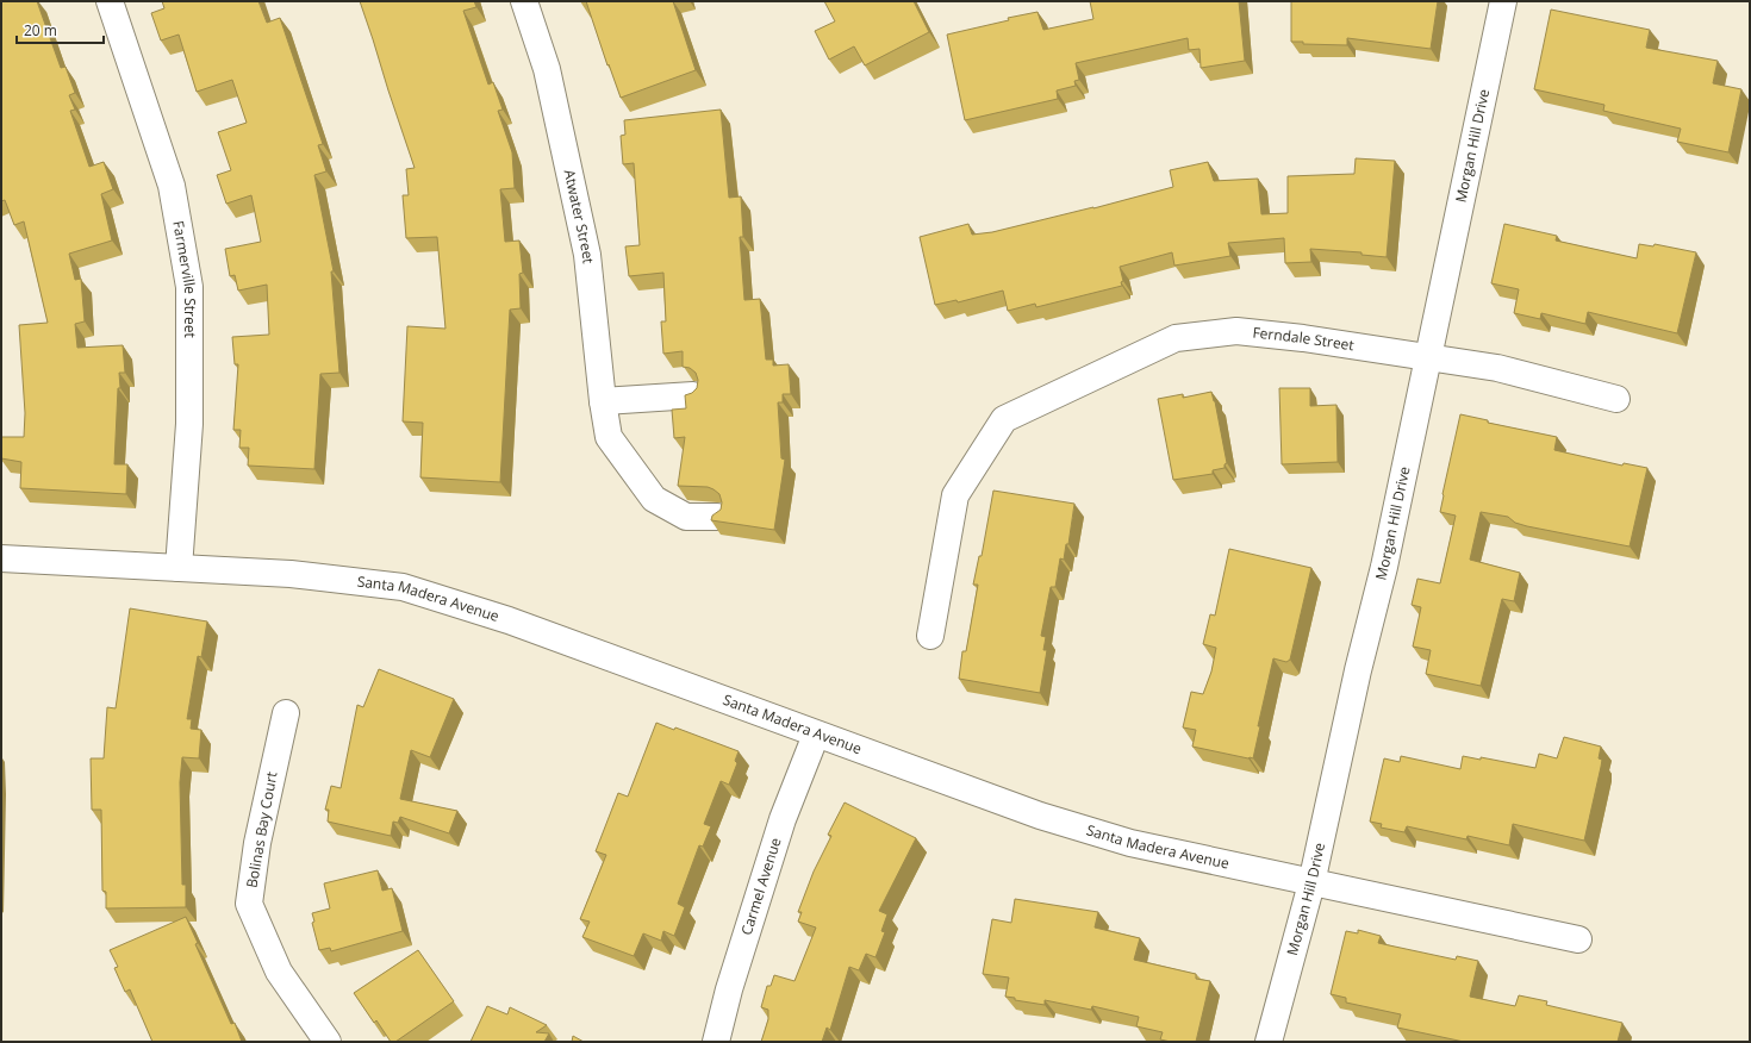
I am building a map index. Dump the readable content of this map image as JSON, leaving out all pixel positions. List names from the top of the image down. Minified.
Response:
{"streets":{"street":["Morgan Hill Drive","Atwater Street","Farmerville Street","Ferndale Street","Santa Madera Avenue","Bolinas Bay Court","Carmel Avenue"]},"crossings":[["Morgan Hill Drive","Ferndale Street"],["Morgan Hill Drive","Santa Madera Avenue"],["Farmerville Street","Santa Madera Avenue"],["Santa Madera Avenue","Carmel Avenue"]],"scale_bar":"20 m"}
